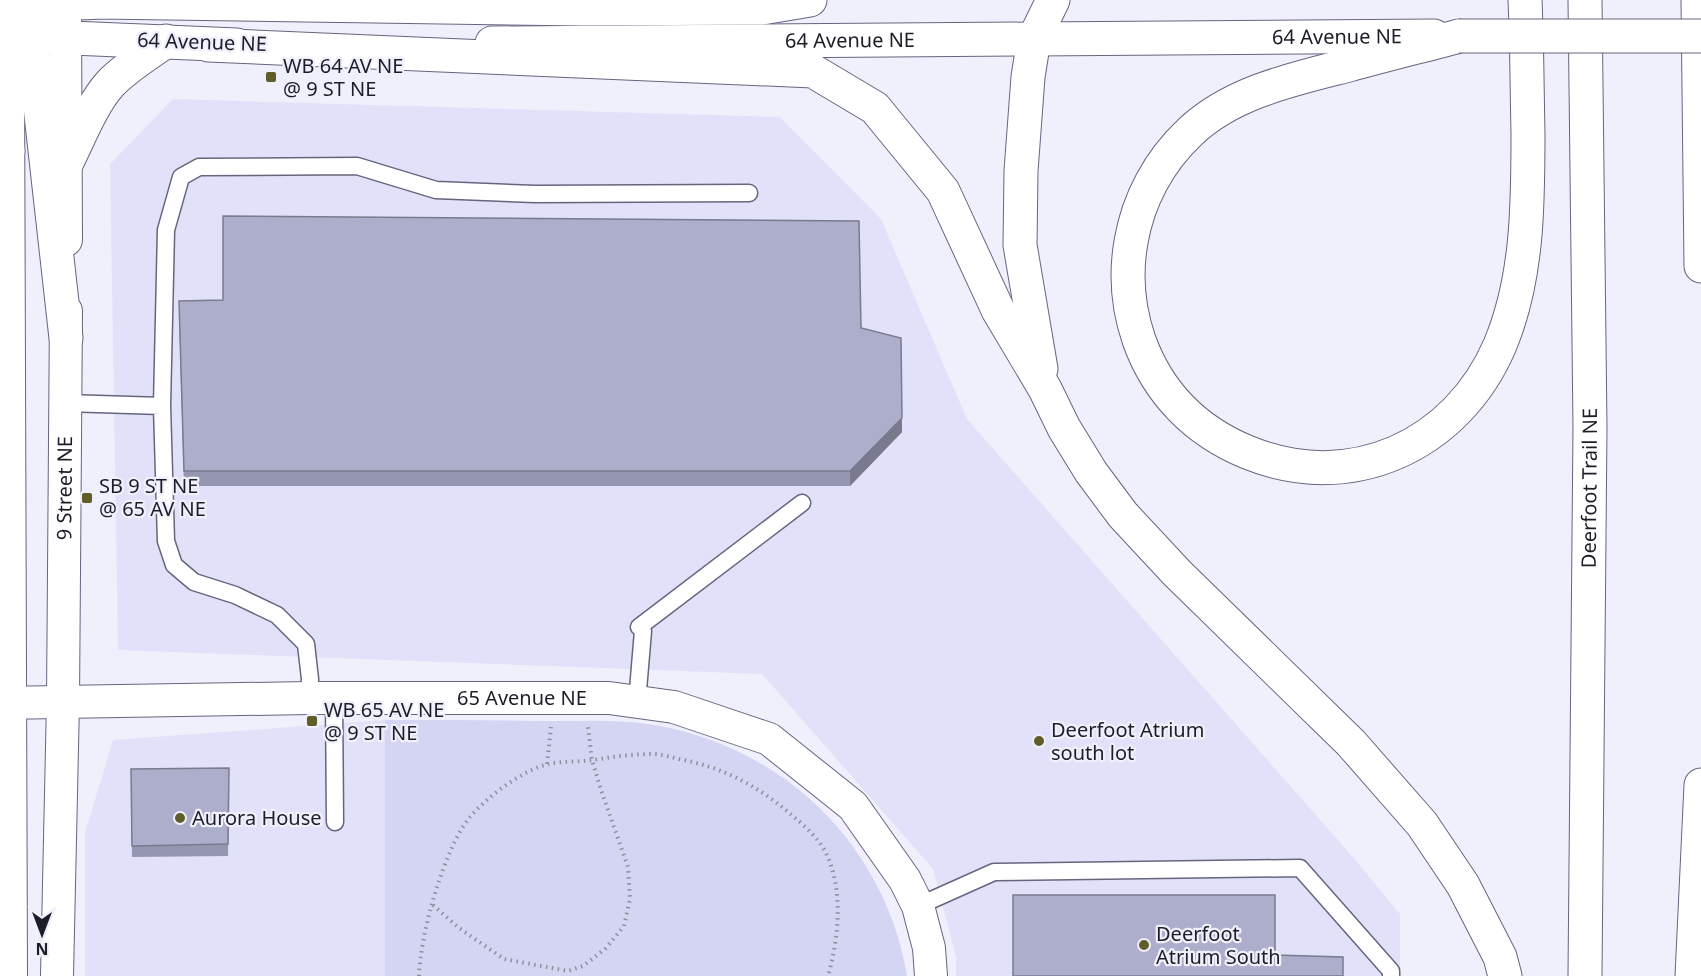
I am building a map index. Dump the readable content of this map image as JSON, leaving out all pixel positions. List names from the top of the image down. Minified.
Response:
{"streets":{"main road":["64 Avenue NE","Deerfoot Trail NE"],"street":["9 Street NE","65 Avenue NE"]},"crossings":[["64 Avenue NE","9 Street NE"],["9 Street NE","65 Avenue NE"]],"places":{"transit":["WB 64 AV NE @ 9 ST NE","SB 9 ST NE @ 65 AV NE","WB 65 AV NE @ 9 ST NE"],"other":["Deerfoot Atrium south lot","Aurora House","Deerfoot Atrium South"]},"north":"bottom"}
